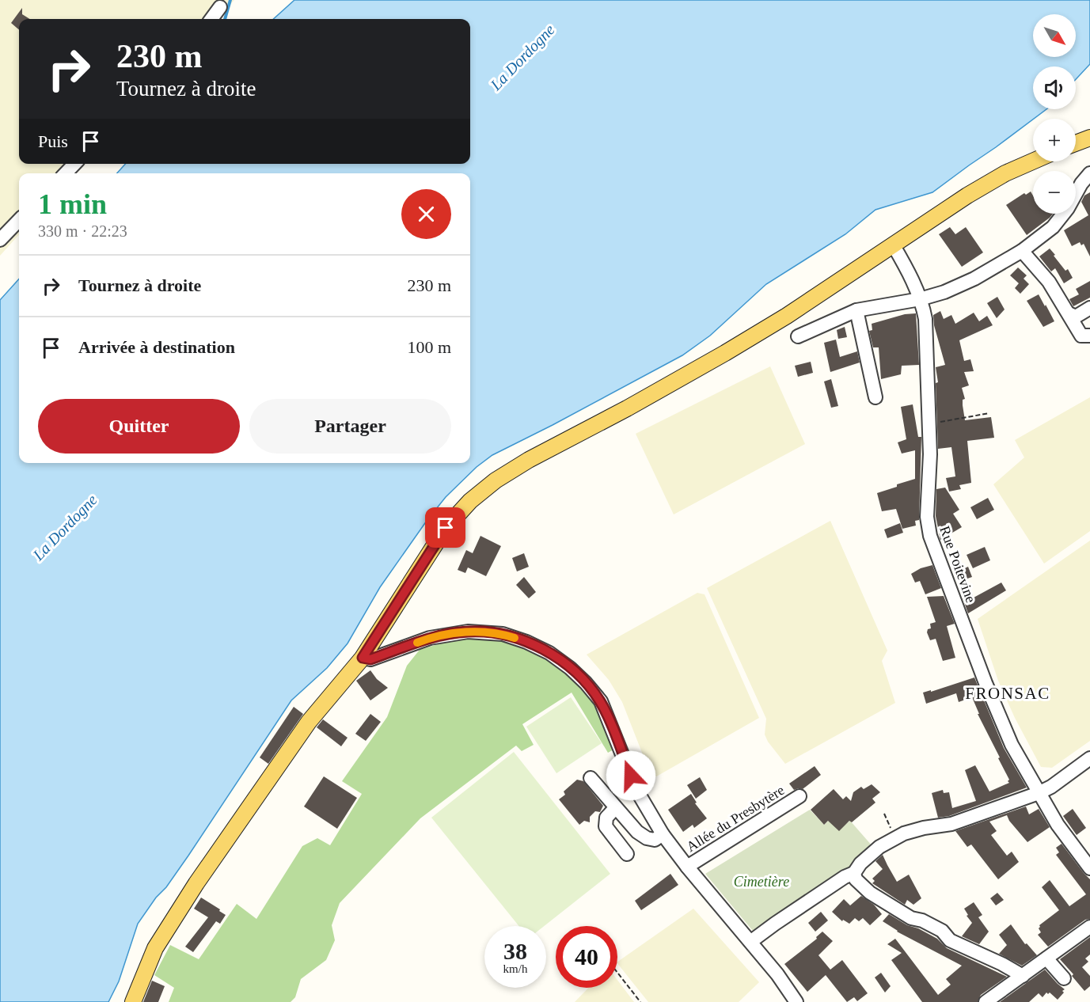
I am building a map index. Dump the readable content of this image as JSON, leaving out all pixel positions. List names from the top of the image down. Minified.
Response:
{"streets":{"street":["Rue Poitevine","Allée du Presbytère"]},"districts":["FRONSAC"],"water":["La Dordogne"],"parks":["Cimetière"],"north":"bottom right","page":{"map_buttons":["+","−"],"turn":["230 m","Tournez à droite"],"then":"Puis","heading":["1 min","330 m · 22:23"],"list":[{"name":"Tournez à droite","value":"230 m"},{"name":"Arrivée à destination","value":"100 m"}],"buttons":["Quitter","Partager"],"speed":"38 km/h","limit":"40"}}
